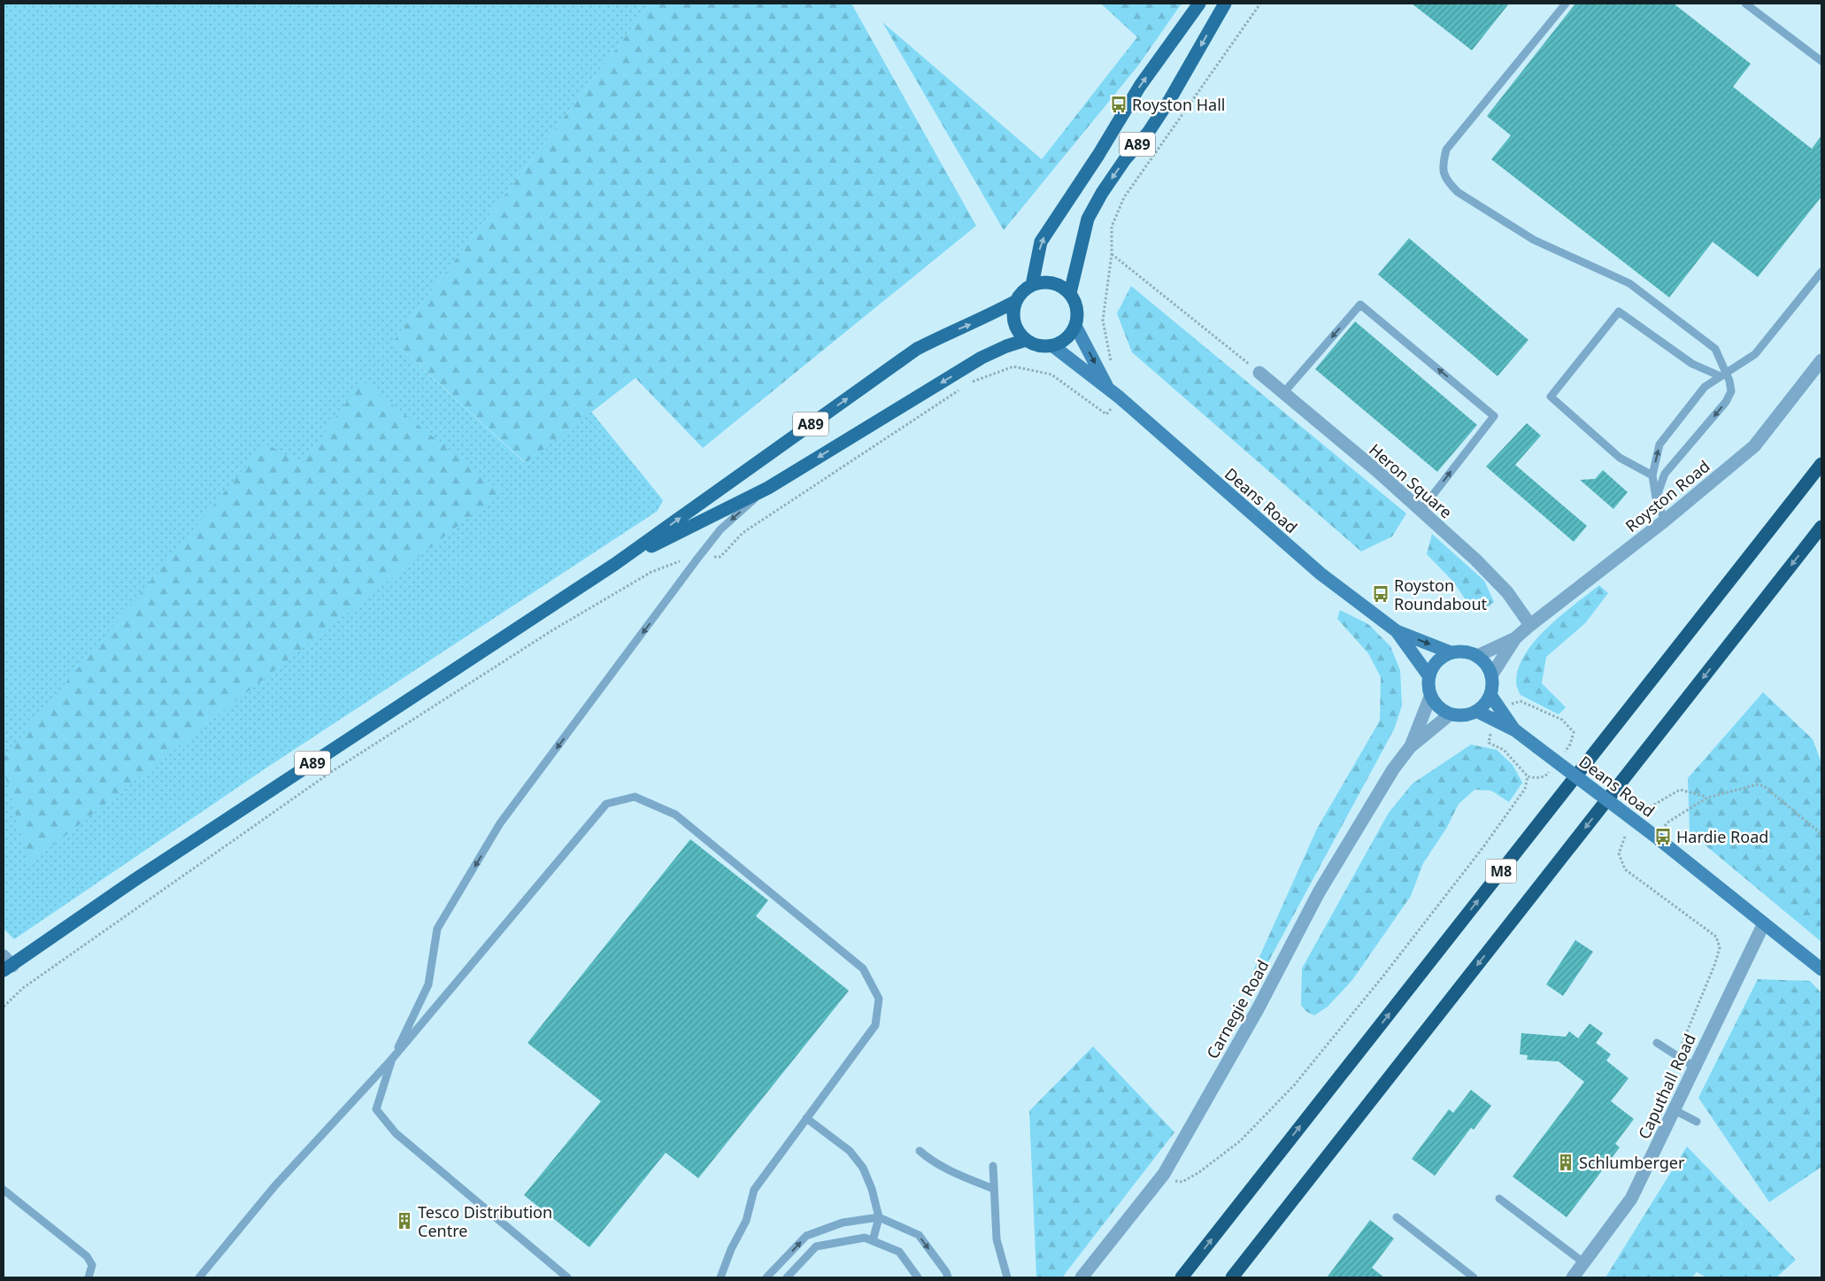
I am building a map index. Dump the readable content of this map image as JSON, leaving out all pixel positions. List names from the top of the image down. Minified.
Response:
{"streets":{"highway":["M8"],"main road":["A89"],"street":["Heron Square","Royston Road","Deans Road","Carnegie Road","Caputhall Road"]},"crossings":[["A89","Deans Road"],["Heron Square","Royston Road"],["Royston Road","Deans Road"],["Royston Road","Carnegie Road"],["Deans Road","Carnegie Road"],["Deans Road","Caputhall Road"]],"places":{"bus stop":["Royston Hall","Royston Roundabout","Hardie Road"],"building":["Schlumberger","Tesco Distribution Centre"]}}
